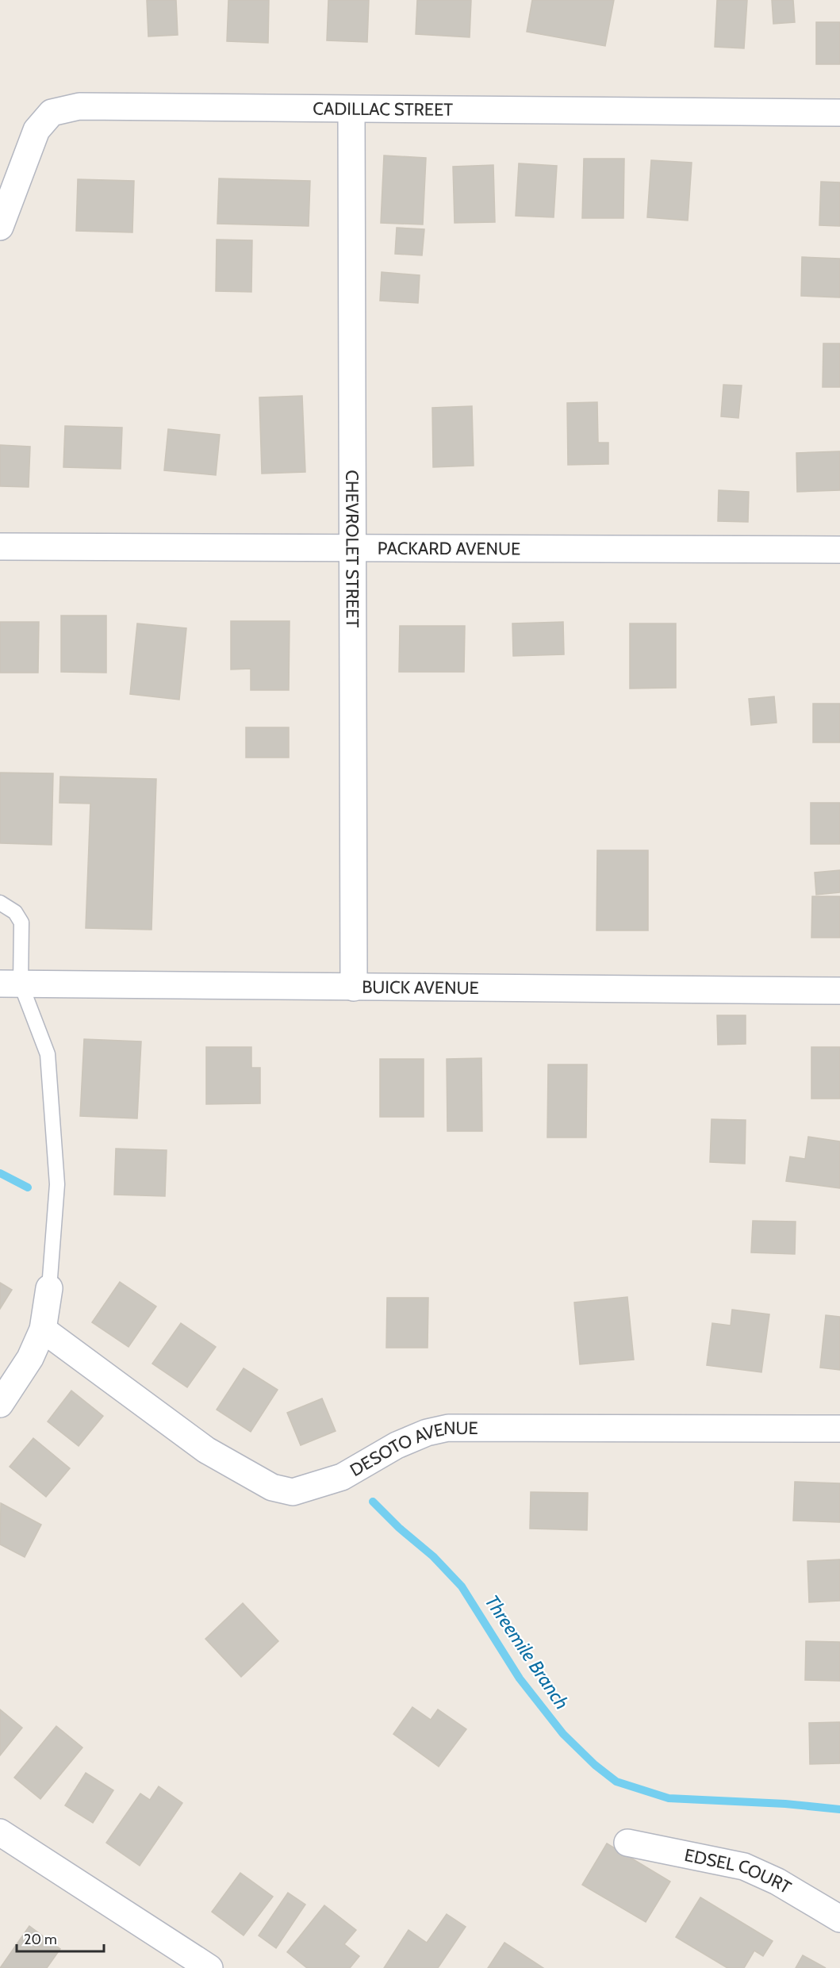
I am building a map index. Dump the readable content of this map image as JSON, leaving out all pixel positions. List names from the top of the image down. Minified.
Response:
{"streets":{"street":["CADILLAC STREET","CHEVROLET STREET","PACKARD AVENUE","BUICK AVENUE","DESOTO AVENUE","EDSEL COURT"]},"crossings":[["CADILLAC STREET","CHEVROLET STREET"],["CHEVROLET STREET","PACKARD AVENUE"],["CHEVROLET STREET","BUICK AVENUE"]],"water":["Threemile Branch"],"scale_bar":"20 m"}
